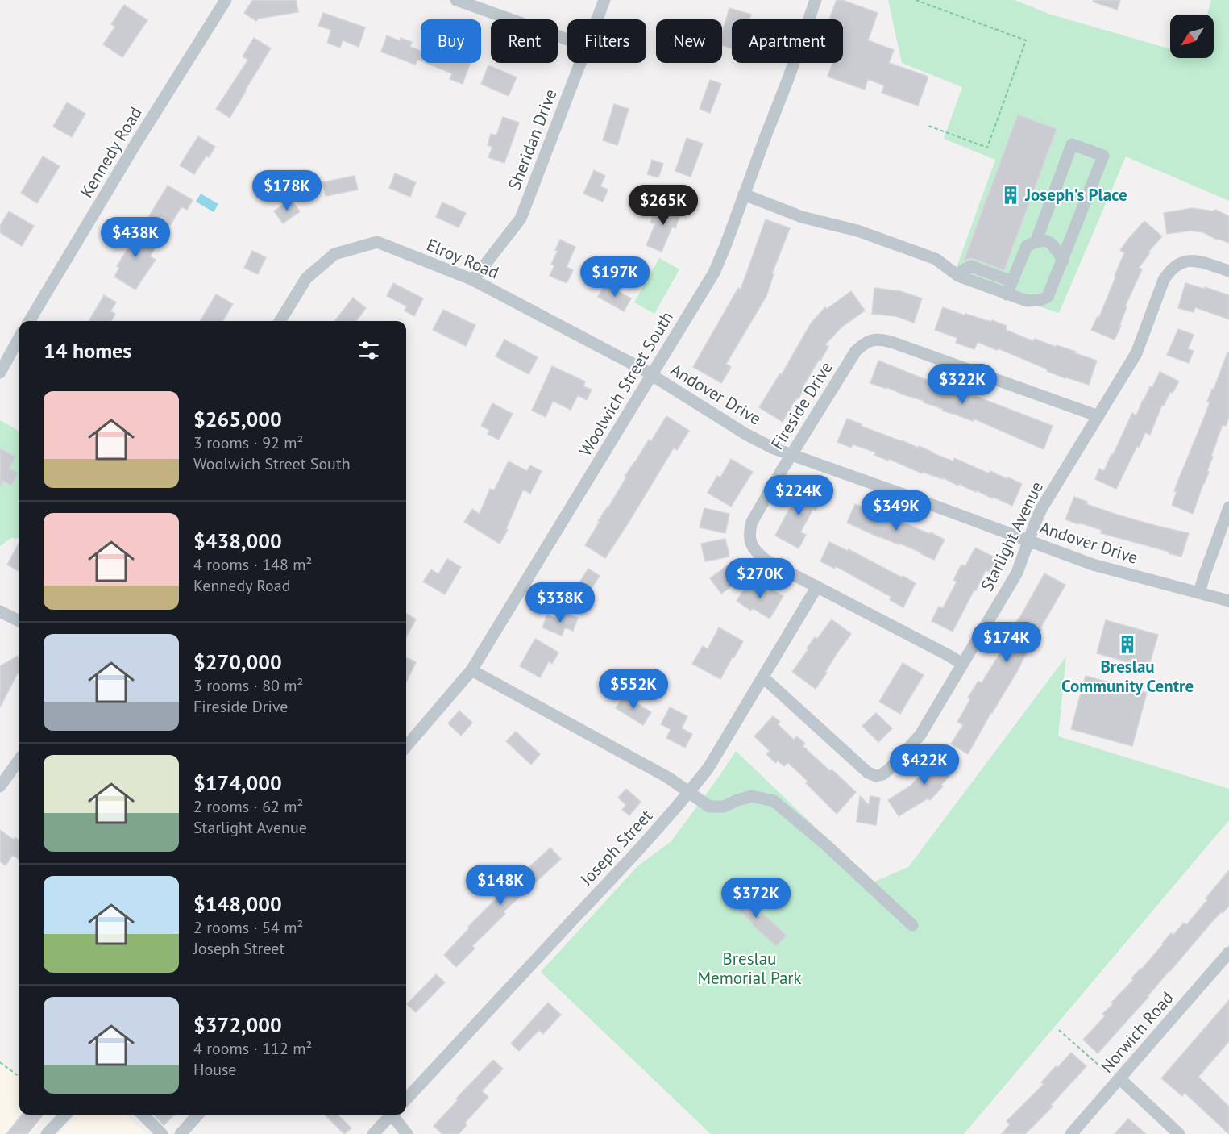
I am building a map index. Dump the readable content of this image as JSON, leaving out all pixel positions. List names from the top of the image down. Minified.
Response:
{"streets":{"street":["Sheridan Drive","Kennedy Road","Elroy Road","Woolwich Street South","Andover Drive","Fireside Drive","Starlight Avenue","Joseph Street","Norwich Road"]},"crossings":[["Sheridan Drive","Elroy Road"],["Elroy Road","Woolwich Street South"],["Elroy Road","Andover Drive"],["Woolwich Street South","Andover Drive"],["Andover Drive","Fireside Drive"],["Andover Drive","Starlight Avenue"],["Fireside Drive","Starlight Avenue"],["Fireside Drive","Joseph Street"],["Starlight Avenue","Joseph Street"]],"parks":["Breslau Memorial Park"],"places":{"building":["Joseph's Place","Breslau Community Centre"]},"north":"bottom left","page":{"chip":["Buy","Rent","Filters","New","Apartment"],"price":["$178K","$265K","$438K","$197K","$322K","$224K","$349K","$270K","$338K","$174K","$552K","$422K","$148K","$372K"],"heading":"14 homes","list":[{"name":"$265,000","note":"3 rooms · 92 m² · Woolwich Street South"},{"name":"$438,000","note":"4 rooms · 148 m² · Kennedy Road"},{"name":"$270,000","note":"3 rooms · 80 m² · Fireside Drive"},{"name":"$174,000","note":"2 rooms · 62 m² · Starlight Avenue"},{"name":"$148,000","note":"2 rooms · 54 m² · Joseph Street"},{"name":"$372,000","note":"4 rooms · 112 m² · House"}]}}
